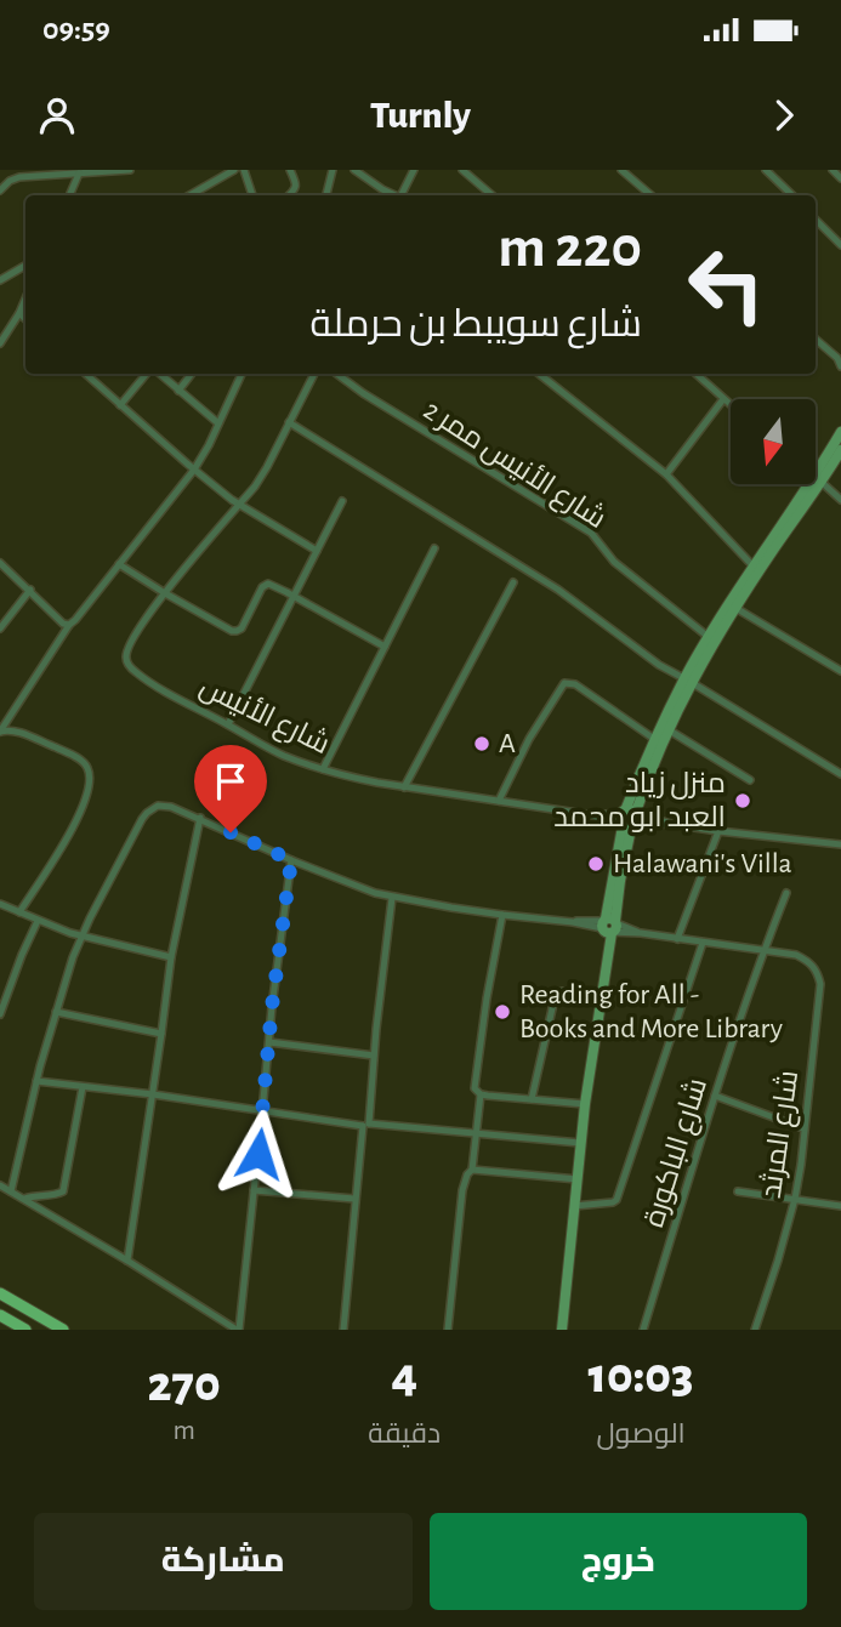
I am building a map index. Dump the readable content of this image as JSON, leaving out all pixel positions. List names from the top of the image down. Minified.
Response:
{"streets":{"street":["شارع الأنيس ممر 2","شارع الأنيس","شارع المرثد","شارع الباكورة"]},"crossings":[["شارع المرثد","شارع الباكورة"]],"places":["A","منزل زياد العبد ابو محمد","Halawani's Villa","Reading for All - Books and More Library"],"north":"bottom","page":{"status":"09:59","header":"Turnly","turn":["220 m","شارع سويبط بن حرملة"],"eta":["10:03","الوصول","4","دقيقة","270","m"],"buttons":["خروج","مشاركة"]}}
